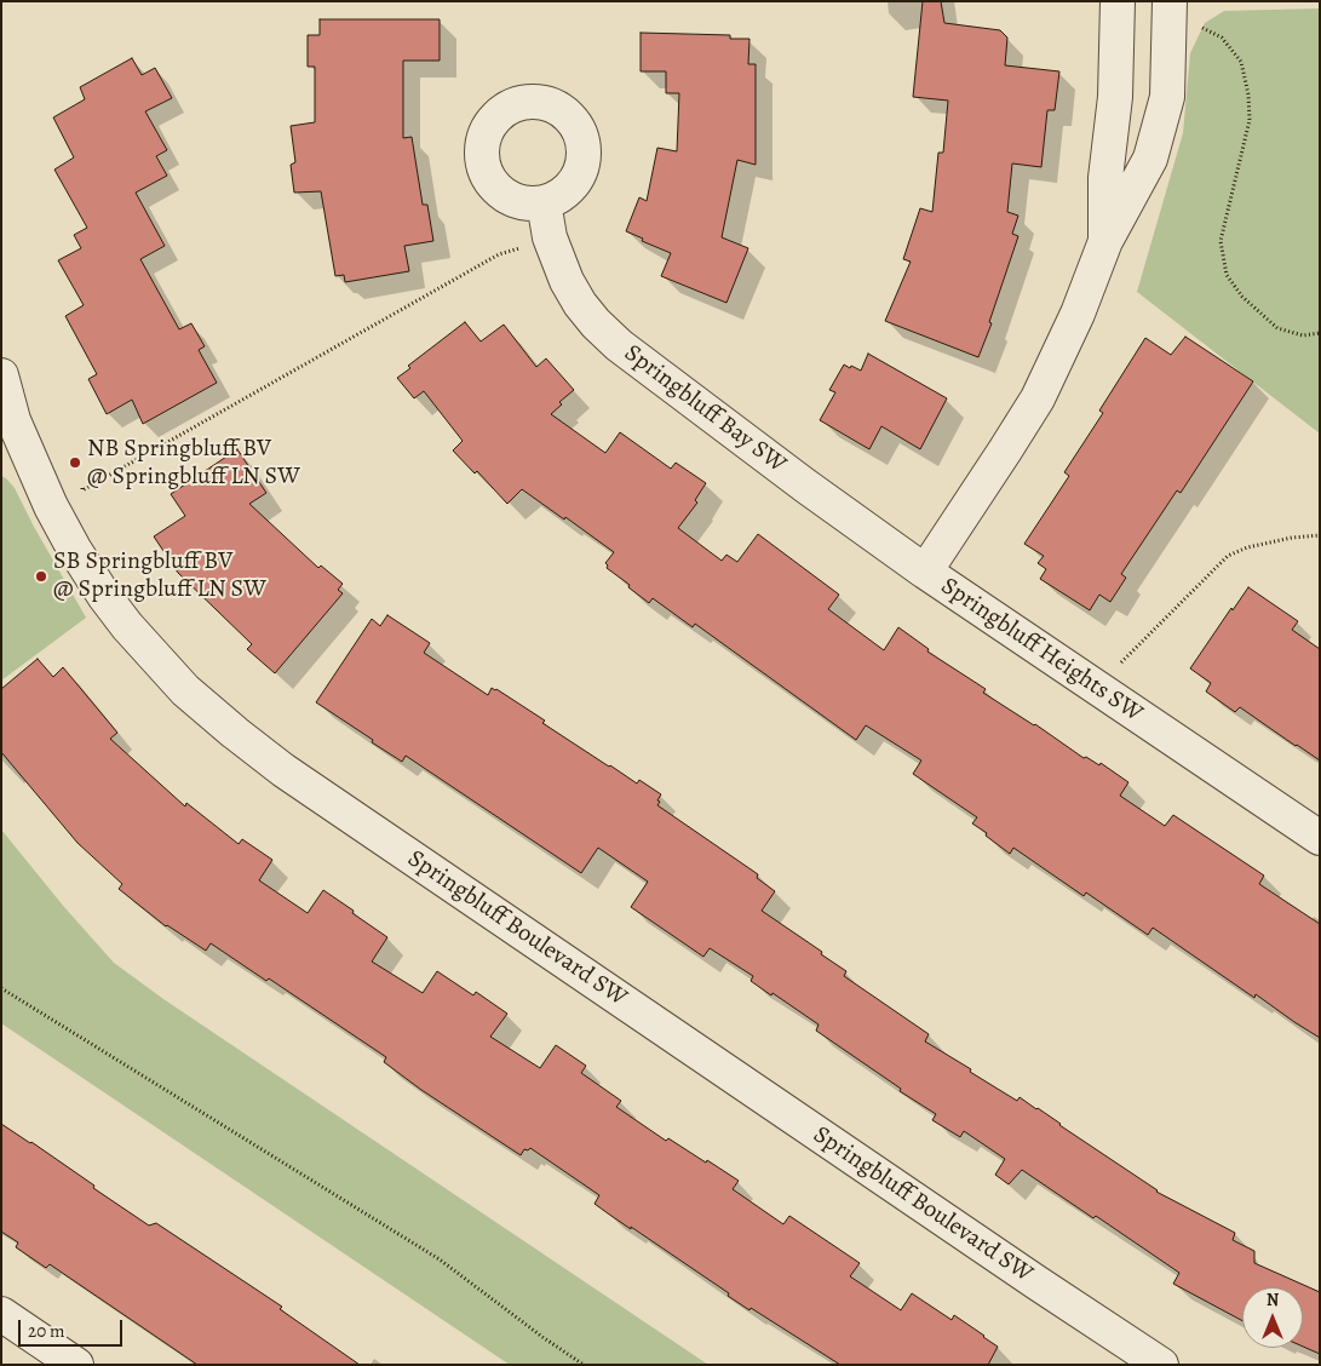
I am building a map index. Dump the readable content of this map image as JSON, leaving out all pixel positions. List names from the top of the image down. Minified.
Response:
{"streets":{"street":["Springbluff Bay SW","Springbluff Heights SW","Springbluff Boulevard SW"]},"crossings":[["Springbluff Bay SW","Springbluff Heights SW"]],"places":["NB Springbluff BV @ Springbluff LN SW","SB Springbluff BV @ Springbluff LN SW"],"scale_bar":"20 m","north":"top"}
